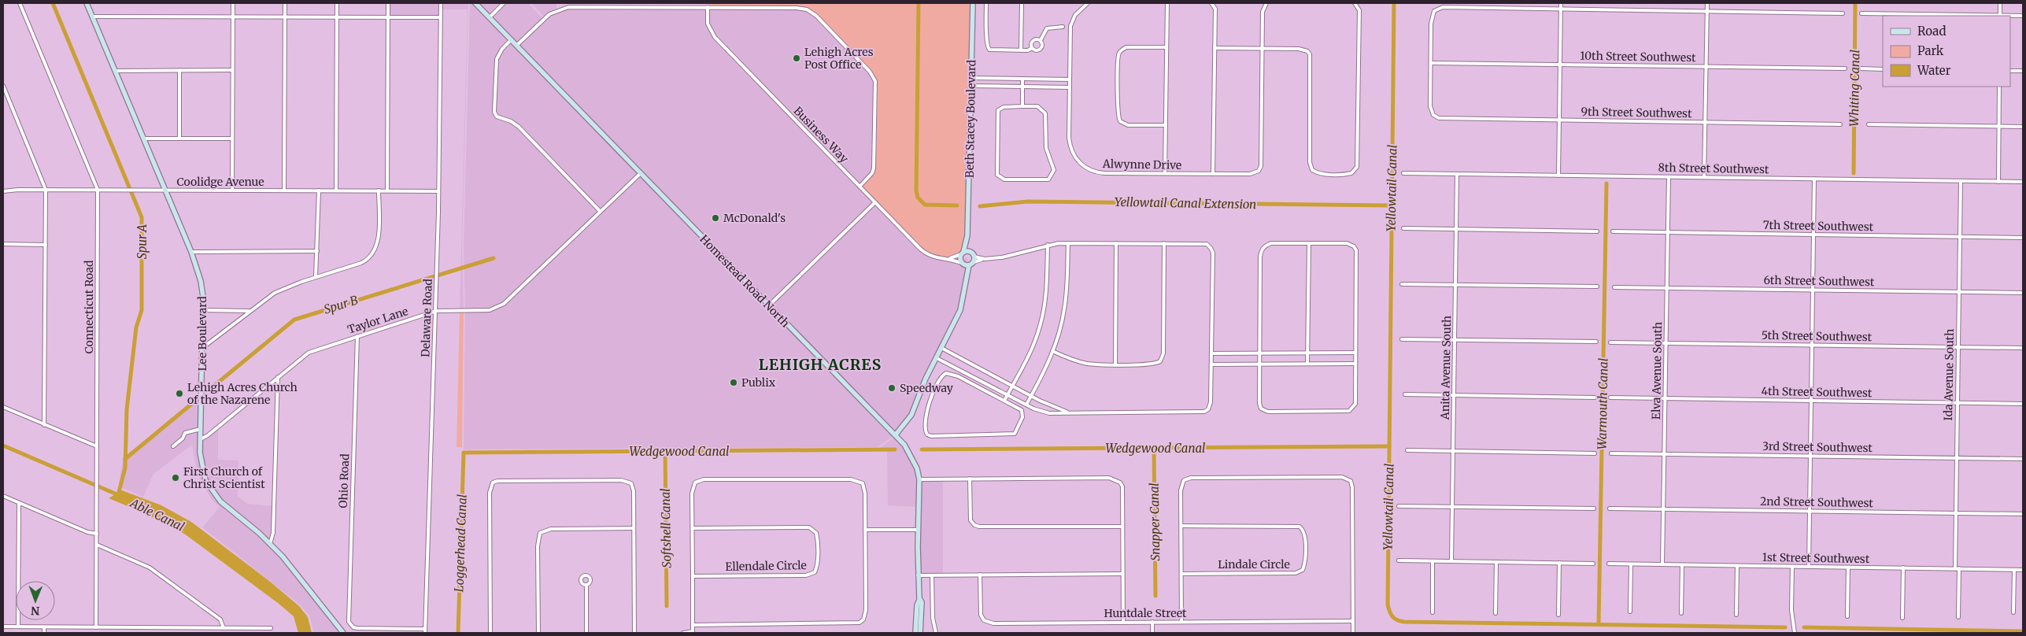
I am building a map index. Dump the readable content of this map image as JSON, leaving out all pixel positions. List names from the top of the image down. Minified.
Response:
{"streets":{"main road":["Beth Stacey Boulevard","Homestead Road North","Lee Boulevard"],"street":["10th Street Southwest","9th Street Southwest","Business Way","Alwynne Drive","8th Street Southwest","Coolidge Avenue","7th Street Southwest","6th Street Southwest","Connecticut Road","Delaware Road","Taylor Lane","5th Street Southwest","Anita Avenue South","Elva Avenue South","Ida Avenue South","4th Street Southwest","3rd Street Southwest","Ohio Road","2nd Street Southwest","1st Street Southwest","Lindale Circle","Ellendale Circle","Huntdale Street"]},"crossings":[["10th Street Southwest","9th Street Southwest"],["Beth Stacey Boulevard","Business Way"],["8th Street Southwest","Anita Avenue South"],["8th Street Southwest","Elva Avenue South"],["8th Street Southwest","Ida Avenue South"],["Coolidge Avenue","Connecticut Road"],["Coolidge Avenue","Delaware Road"],["Coolidge Avenue","Lee Boulevard"],["7th Street Southwest","Elva Avenue South"],["7th Street Southwest","Ida Avenue South"],["Homestead Road North","Taylor Lane"],["6th Street Southwest","Elva Avenue South"],["6th Street Southwest","Ida Avenue South"],["Delaware Road","Taylor Lane"],["Delaware Road","Ohio Road"],["Taylor Lane","Lee Boulevard"],["Taylor Lane","Ohio Road"],["5th Street Southwest","Elva Avenue South"],["5th Street Southwest","Ida Avenue South"],["Elva Avenue South","4th Street Southwest"],["Elva Avenue South","3rd Street Southwest"],["Elva Avenue South","2nd Street Southwest"],["Elva Avenue South","1st Street Southwest"],["Ida Avenue South","4th Street Southwest"],["Ida Avenue South","3rd Street Southwest"],["Ida Avenue South","2nd Street Southwest"],["Ida Avenue South","1st Street Southwest"]],"districts":["LEHIGH ACRES"],"water":["Whiting Canal","Yellowtail Canal","Yellowtail Canal Extension","Spur A","Spur B","Warmouth Canal","Wedgewood Canal","Able Canal","Snapper Canal","Softshell Canal","Loggerhead Canal"],"places":["Lehigh Acres Post Office","McDonald's","Publix","Speedway","Lehigh Acres Church of the Nazarene","First Church of Christ Scientist"],"legend":["Road","Park","Water"],"north":"bottom"}
